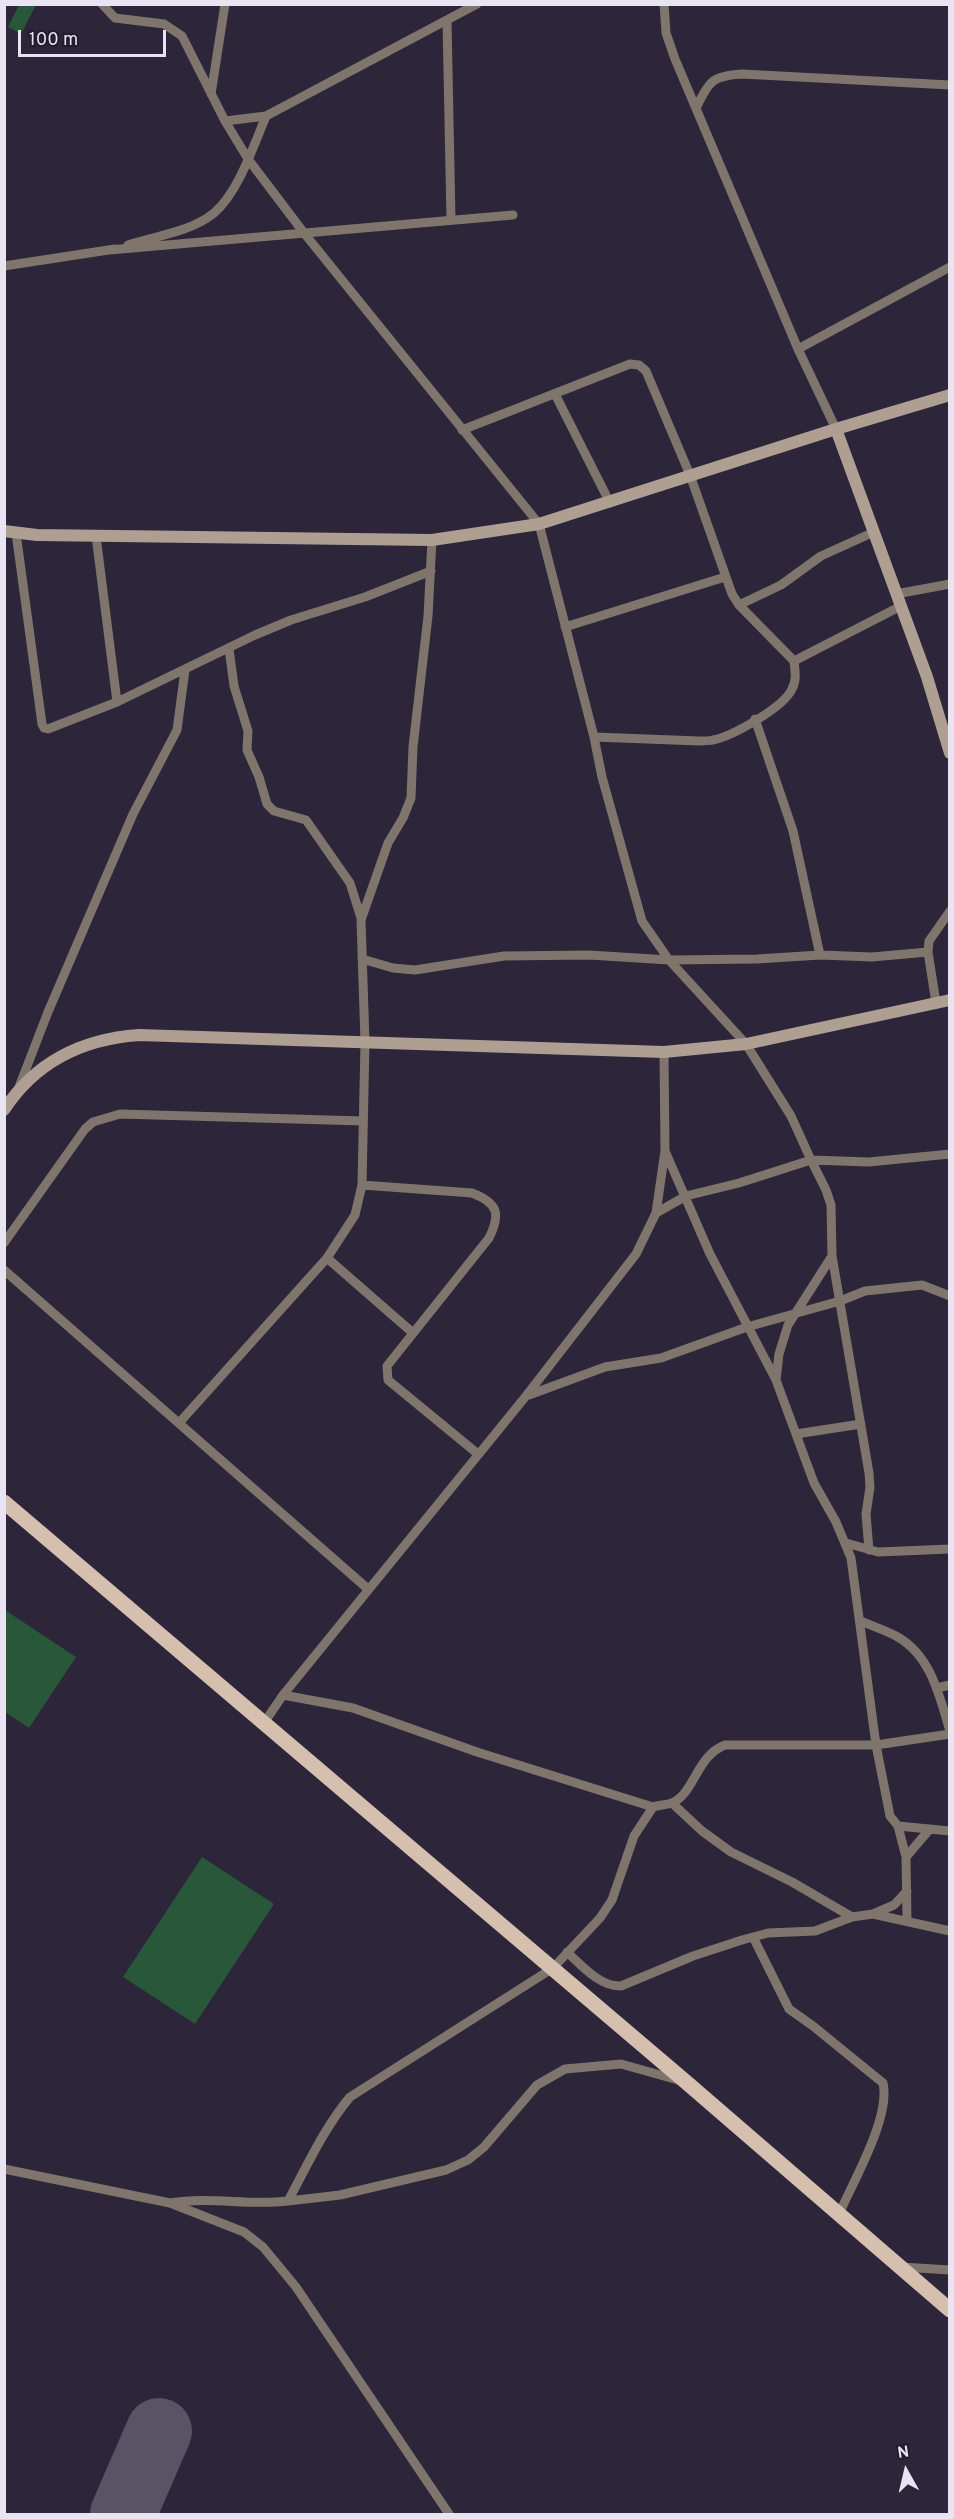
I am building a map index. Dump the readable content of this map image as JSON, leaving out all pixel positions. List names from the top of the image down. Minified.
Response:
{"scale_bar":"100 m","north":"top"}
